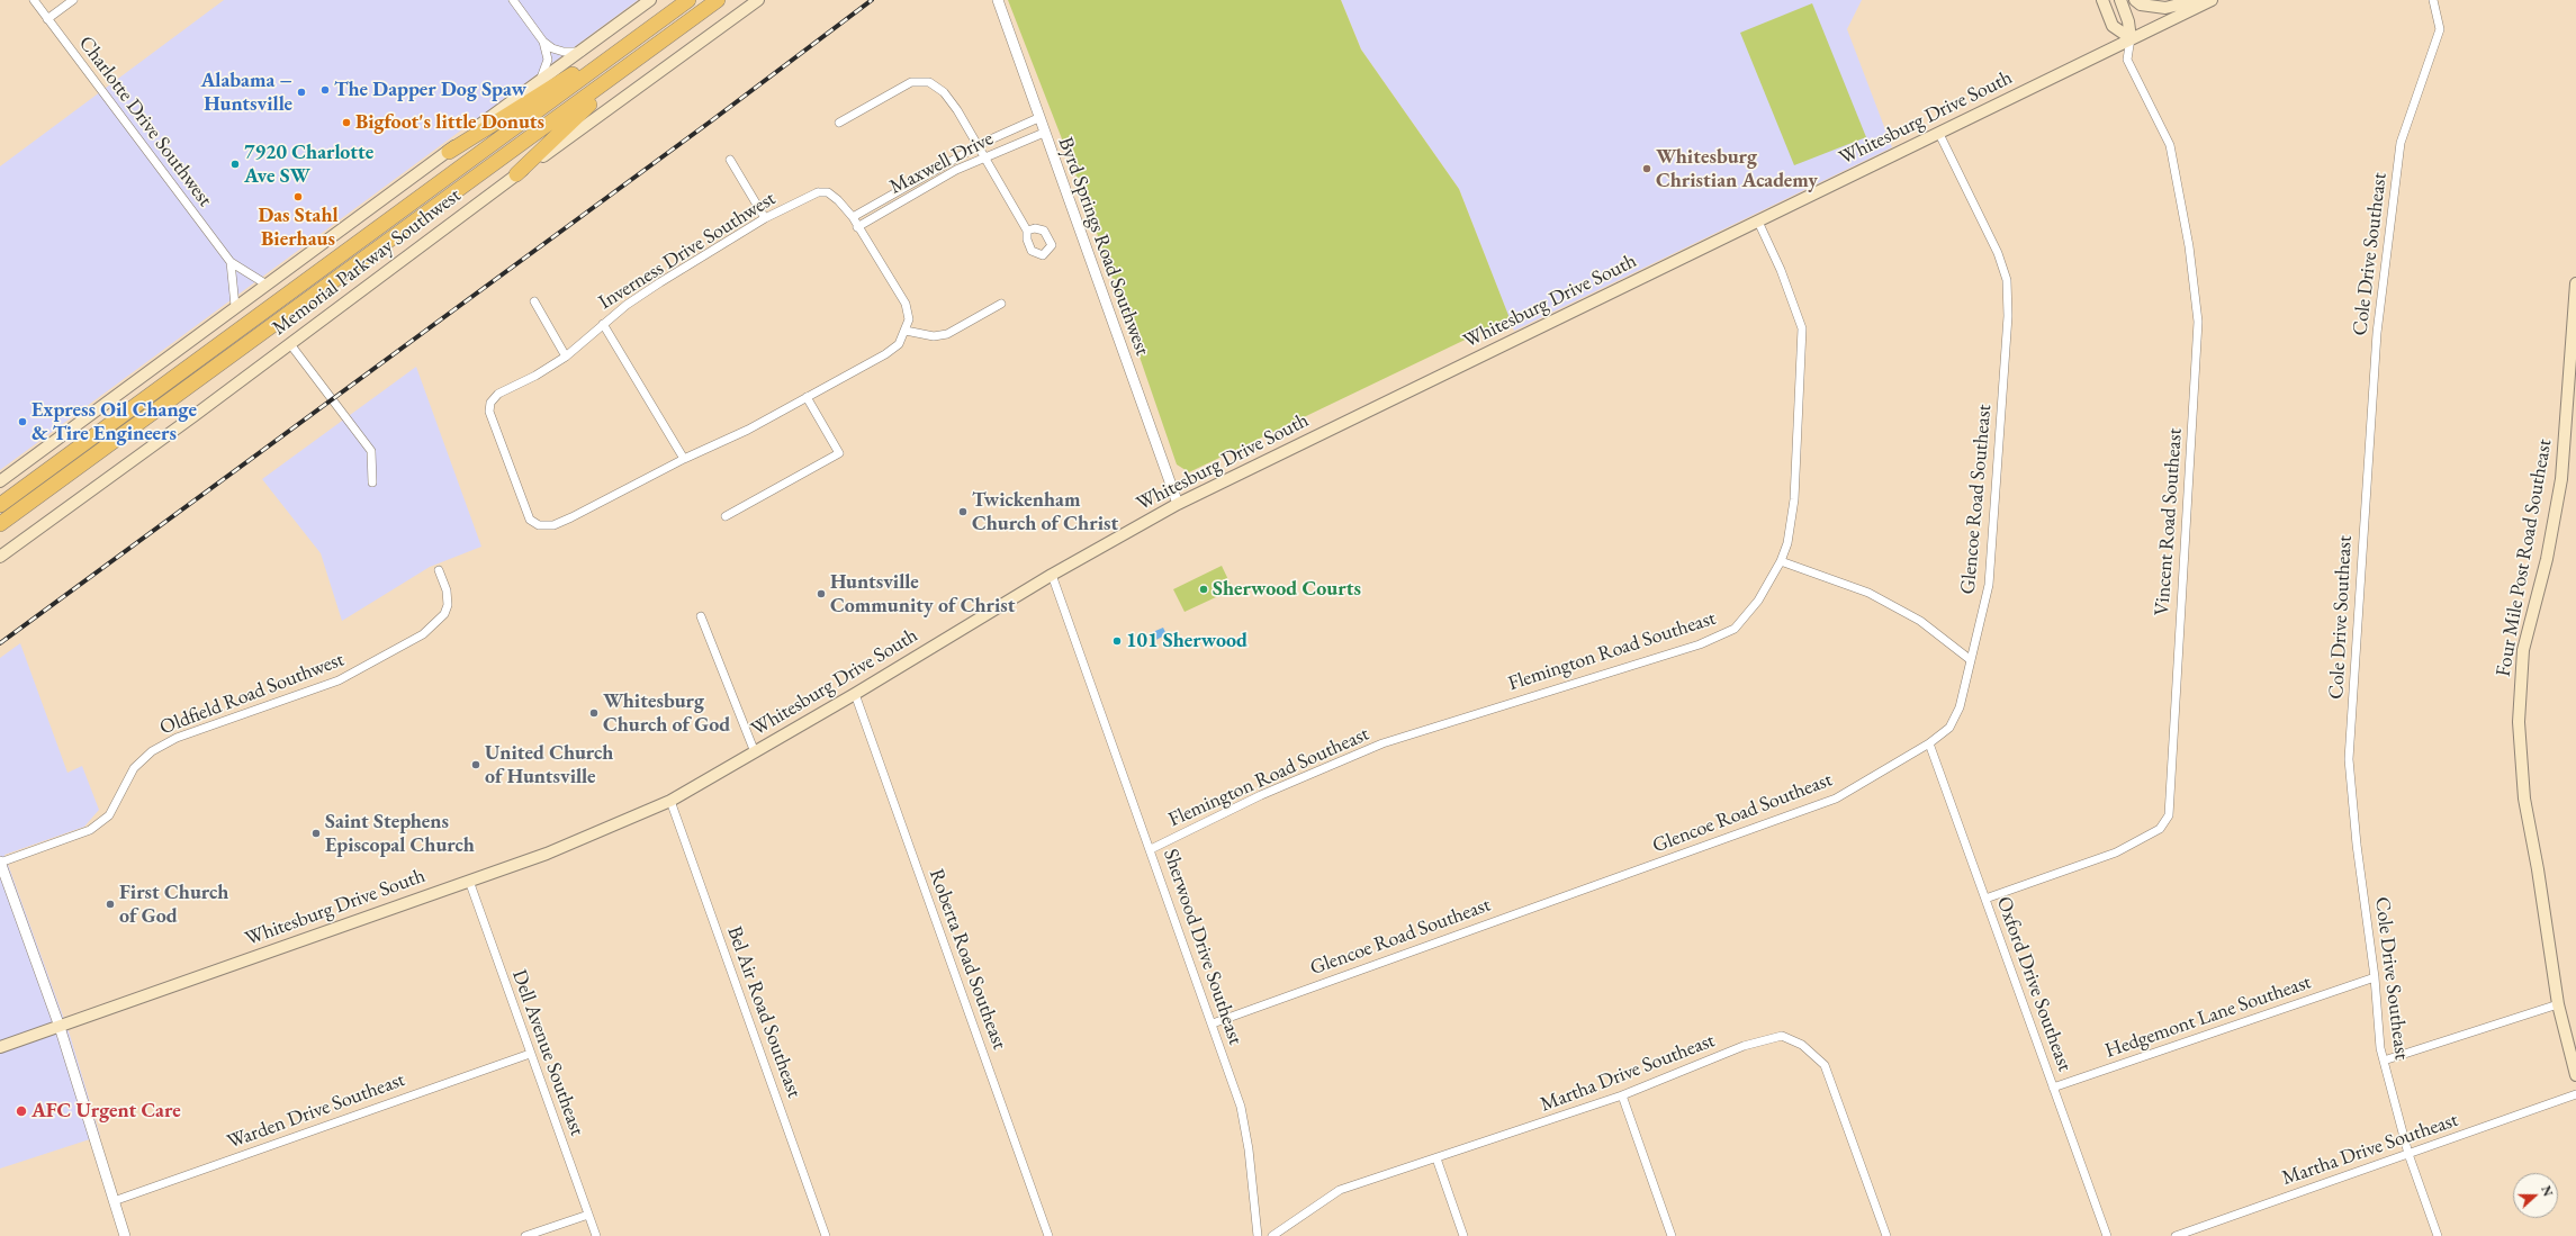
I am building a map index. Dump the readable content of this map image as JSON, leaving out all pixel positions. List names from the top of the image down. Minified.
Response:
{"streets":{"highway":["Memorial Parkway Southwest"],"main road":["Whitesburg Drive South","Four Mile Post Road Southeast"],"street":["Charlotte Drive Southwest","Maxwell Drive","Byrd Springs Road Southwest","Inverness Drive Southwest","Cole Drive Southeast","Glencoe Road Southeast","Vincent Road Southeast","Flemington Road Southeast","Oldfield Road Southwest","Sherwood Drive Southeast","Roberta Road Southeast","Oxford Drive Southeast","Bel Air Road Southeast","Hedgemont Lane Southeast","Dell Avenue Southeast","Martha Drive Southeast","Warden Drive Southeast"]},"crossings":[["Whitesburg Drive South","Byrd Springs Road Southwest"],["Whitesburg Drive South","Glencoe Road Southeast"],["Whitesburg Drive South","Vincent Road Southeast"],["Whitesburg Drive South","Flemington Road Southeast"],["Whitesburg Drive South","Sherwood Drive Southeast"],["Whitesburg Drive South","Roberta Road Southeast"],["Whitesburg Drive South","Bel Air Road Southeast"],["Whitesburg Drive South","Dell Avenue Southeast"],["Charlotte Drive Southwest","Memorial Parkway Southwest"],["Maxwell Drive","Byrd Springs Road Southwest"],["Maxwell Drive","Inverness Drive Southwest"],["Cole Drive Southeast","Hedgemont Lane Southeast"],["Cole Drive Southeast","Martha Drive Southeast"],["Glencoe Road Southeast","Sherwood Drive Southeast"],["Glencoe Road Southeast","Oxford Drive Southeast"],["Vincent Road Southeast","Oxford Drive Southeast"],["Flemington Road Southeast","Sherwood Drive Southeast"],["Oxford Drive Southeast","Hedgemont Lane Southeast"],["Dell Avenue Southeast","Warden Drive Southeast"]],"places":["The Dapper Dog Spaw","Alabama – Huntsville","Bigfoot's little Donuts","7920 Charlotte Ave SW","Whitesburg Christian Academy","Das Stahl Bierhaus","Express Oil Change & Tire Engineers","Twickenham Church of Christ","Sherwood Courts","Huntsville Community of Christ","101 Sherwood","Whitesburg Church of God","United Church of Huntsville","Saint Stephens Episcopal Church","First Church of God","AFC Urgent Care"],"north":"right"}
